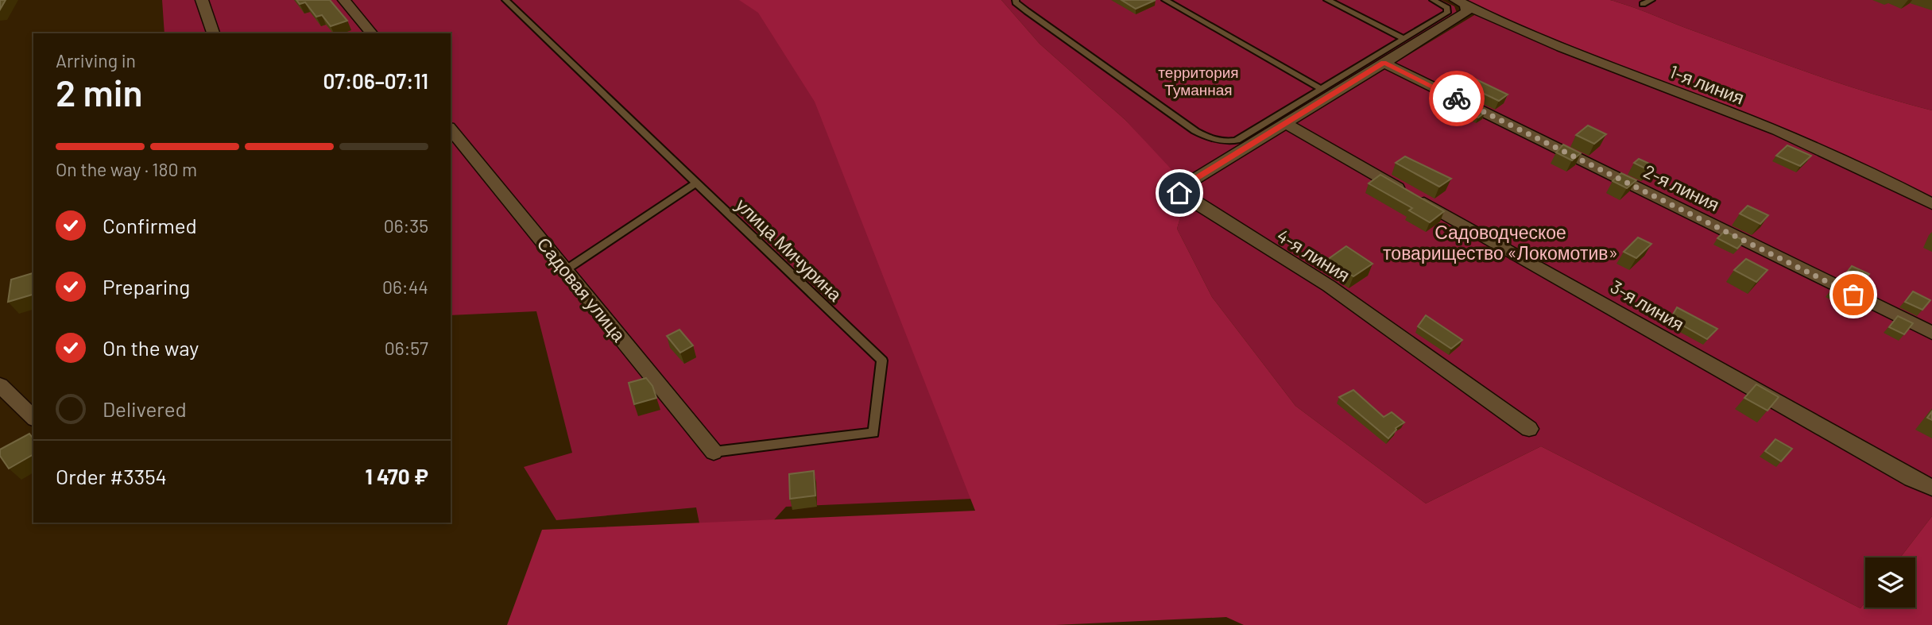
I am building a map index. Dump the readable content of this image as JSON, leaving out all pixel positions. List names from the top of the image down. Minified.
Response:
{"streets":{"street":["1-я линия","2-я линия","4-я линия","Садовая улица","3-я линия"],"lane":["улица Мичурина"]},"crossings":[["улица Мичурина","Садовая улица"],["4-я линия","3-я линия"]],"parks":["территория Туманная","Садоводческое товарищество «Локомотив»"],"page":{"heading":["2 min","Arriving in","07:06–07:11"],"panel":["Order #3354","1 470 ₽"],"bar":"On the way · 180 m","list":[["Confirmed","06:35"],["Preparing","06:44"],["On the way","06:57"],"Delivered"]}}
